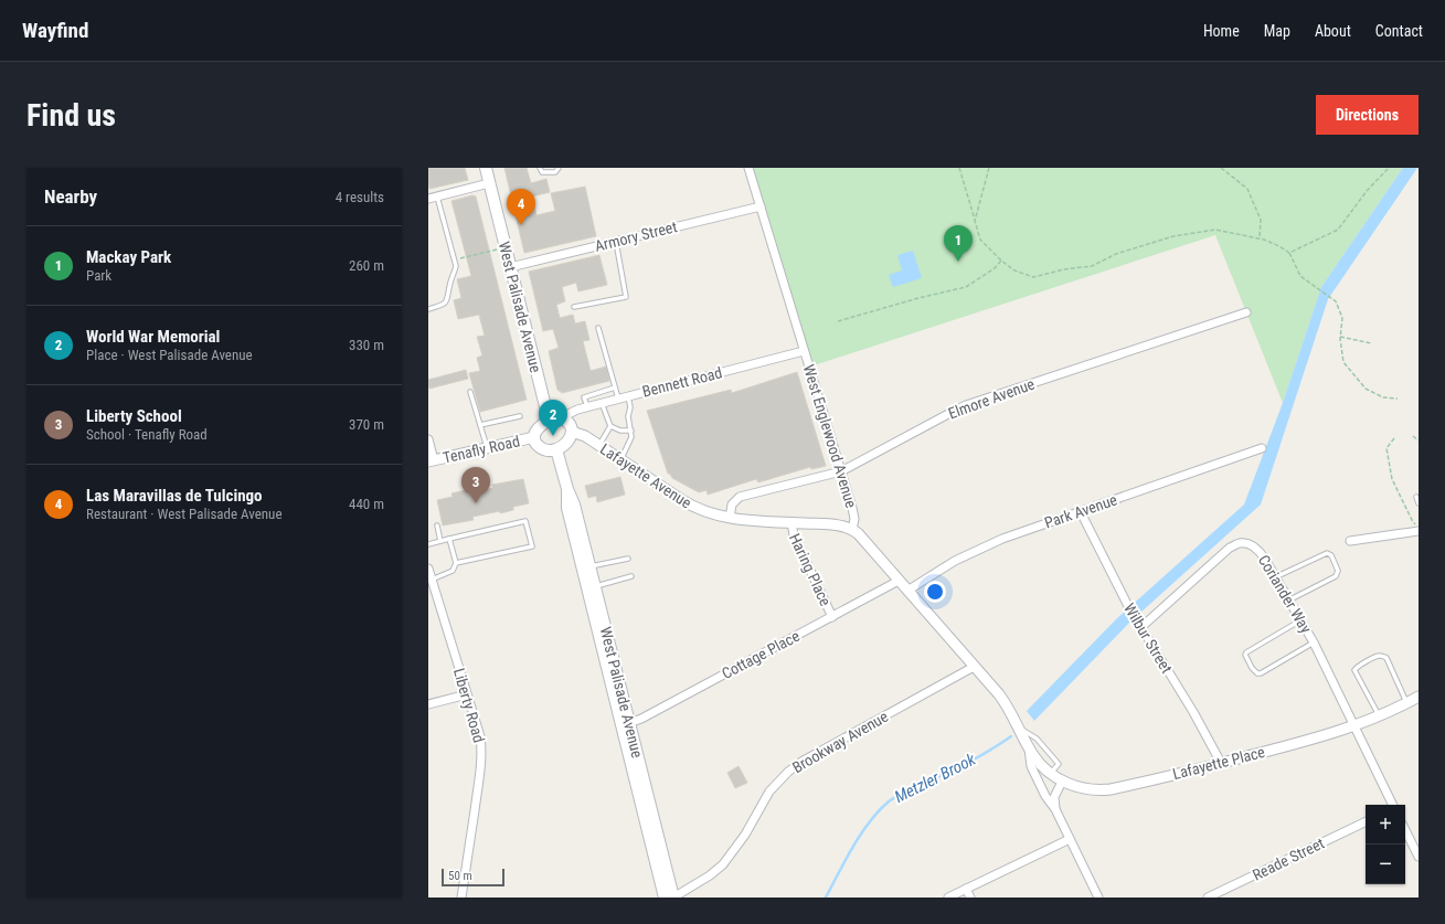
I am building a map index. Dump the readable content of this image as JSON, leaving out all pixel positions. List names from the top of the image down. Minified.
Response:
{"streets":{"main road":["West Palisade Avenue"],"street":["Armory Street","Bennett Road","Elmore Avenue","West Englewood Avenue","Tenafly Road","Lafayette Avenue","Park Avenue","Haring Place","Coriander Way","Wilbur Street","Cottage Place","Liberty Road","Brookway Avenue","Lafayette Place","Reade Street"]},"crossings":[["Armory Street","West Palisade Avenue"],["Armory Street","West Englewood Avenue"],["West Palisade Avenue","Bennett Road"],["West Palisade Avenue","Tenafly Road"],["West Palisade Avenue","Lafayette Avenue"],["West Palisade Avenue","Cottage Place"],["West Palisade Avenue","Brookway Avenue"],["Bennett Road","West Englewood Avenue"],["Bennett Road","Tenafly Road"],["Bennett Road","Lafayette Avenue"],["Elmore Avenue","West Englewood Avenue"],["Elmore Avenue","Lafayette Avenue"],["West Englewood Avenue","Lafayette Avenue"],["West Englewood Avenue","Park Avenue"],["West Englewood Avenue","Cottage Place"],["West Englewood Avenue","Brookway Avenue"],["West Englewood Avenue","Lafayette Place"],["Tenafly Road","Lafayette Avenue"],["Lafayette Avenue","Haring Place"],["Park Avenue","Wilbur Street"],["Haring Place","Cottage Place"],["Coriander Way","Wilbur Street"],["Coriander Way","Lafayette Place"],["Wilbur Street","Lafayette Place"]],"water":["Metzler Brook"],"scale_bar":"50 m","page":{"header":"Wayfind","nav":["Home","Map","About","Contact"],"buttons":"Directions","title":"Find us","heading":["Nearby","4 results"],"pins":["4","1","2","3"],"list":[{"mark":"1","name":"Mackay Park","note":"Park","value":"260 m"},{"mark":"2","name":"World War Memorial","note":"Place · West Palisade Avenue","value":"330 m"},{"mark":"3","name":"Liberty School","note":"School · Tenafly Road","value":"370 m"},{"mark":"4","name":"Las Maravillas de Tulcingo","note":"Restaurant · West Palisade Avenue","value":"440 m"}],"map_buttons":["+","−"],"scale":"50 m"}}
